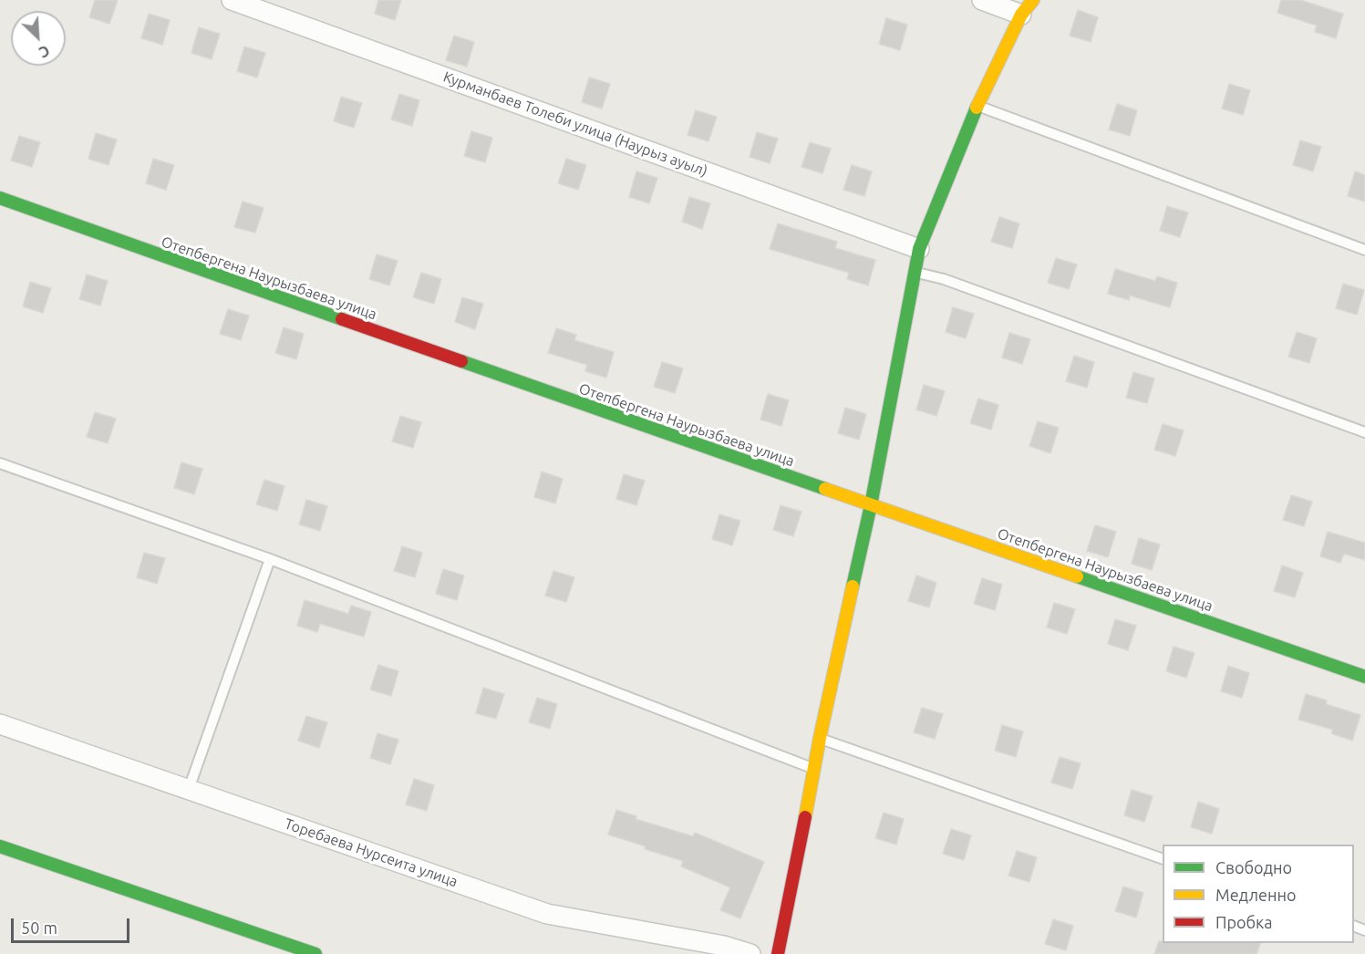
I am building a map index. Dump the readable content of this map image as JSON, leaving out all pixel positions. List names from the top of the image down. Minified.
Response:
{"streets":{"main road":["Отепбергена Наурызбаева улица"],"street":["Курманбаев Толеби улица (Наурыз ауыл)","Торебаева Нурсеита улица"]},"legend":["Свободно","Медленно","Пробка"],"scale_bar":"50 m","north":"bottom right"}
